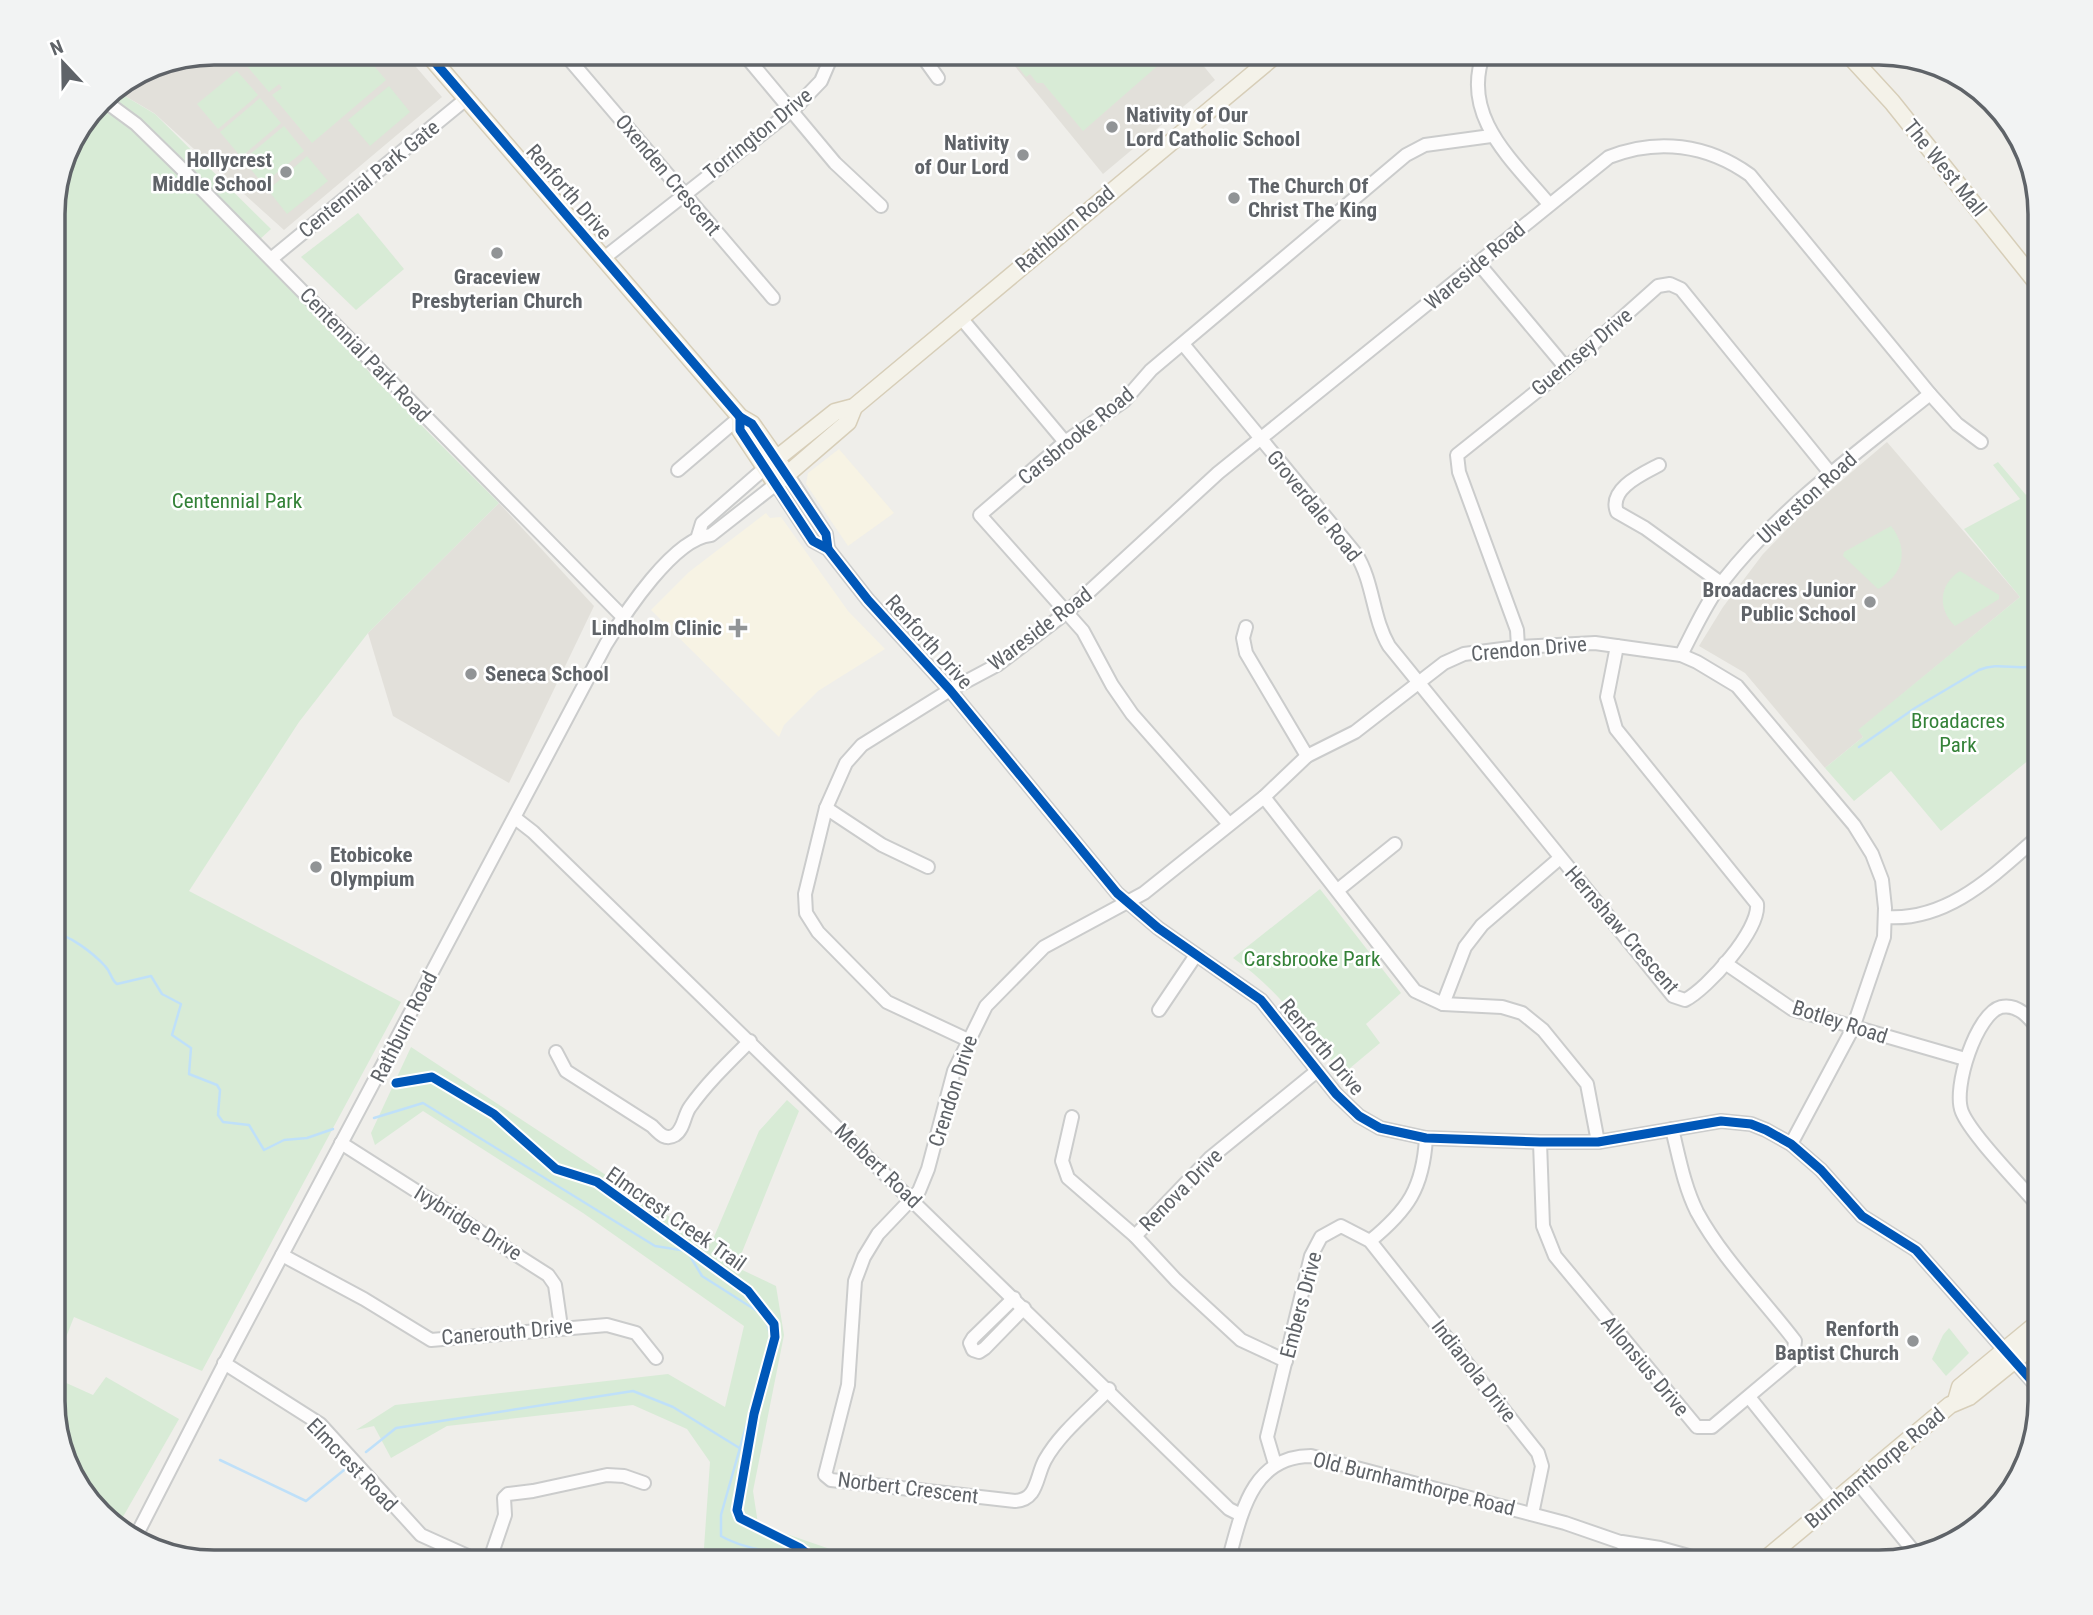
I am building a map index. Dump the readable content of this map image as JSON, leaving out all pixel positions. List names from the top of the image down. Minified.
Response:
{"streets":{"main road":["The West Mall","Renforth Drive","Rathburn Road","Burnhamthorpe Road"],"street":["Torrington Drive","Oxenden Crescent","Centennial Park Gate","Wareside Road","Guernsey Drive","Centennial Park Road","Carsbrooke Road","Ulverston Road","Groverdale Road","Crendon Drive","Hernshaw Crescent","Botley Road","Melbert Road","Renova Drive","Ivybridge Drive","Embers Drive","Canerouth Drive","Allonsius Drive","Indianola Drive","Elmcrest Road","Old Burnhamthorpe Road","Norbert Crescent"],"cycle path":["Elmcrest Creek Trail"]},"crossings":[["Torrington Drive","Oxenden Crescent"],["Torrington Drive","Renforth Drive"],["Centennial Park Gate","Renforth Drive"],["Centennial Park Gate","Centennial Park Road"],["Renforth Drive","Rathburn Road"],["Renforth Drive","Wareside Road"],["Renforth Drive","Crendon Drive"],["Renforth Drive","Renova Drive"],["Renforth Drive","Allonsius Drive"],["Renforth Drive","Burnhamthorpe Road"],["Rathburn Road","Centennial Park Road"],["Rathburn Road","Melbert Road"],["Rathburn Road","Ivybridge Drive"],["Rathburn Road","Canerouth Drive"],["Rathburn Road","Elmcrest Road"],["Wareside Road","Carsbrooke Road"],["Wareside Road","Ulverston Road"],["Wareside Road","Groverdale Road"],["Wareside Road","Crendon Drive"],["Guernsey Drive","Ulverston Road"],["Guernsey Drive","Crendon Drive"],["Carsbrooke Road","Groverdale Road"],["Carsbrooke Road","Crendon Drive"],["Ulverston Road","Crendon Drive"],["Groverdale Road","Crendon Drive"],["Groverdale Road","Hernshaw Crescent"],["Crendon Drive","Hernshaw Crescent"],["Crendon Drive","Botley Road"],["Crendon Drive","Melbert Road"],["Crendon Drive","Norbert Crescent"],["Hernshaw Crescent","Botley Road"],["Melbert Road","Norbert Crescent"],["Renova Drive","Embers Drive"],["Ivybridge Drive","Canerouth Drive"],["Embers Drive","Indianola Drive"],["Embers Drive","Old Burnhamthorpe Road"],["Indianola Drive","Old Burnhamthorpe Road"]],"parks":["Centennial Park","Broadacres Park","Carsbrooke Park"],"places":{"other":["Nativity of Our Lord Catholic School","Nativity of Our Lord","Hollycrest Middle School","The Church Of Christ The King","Graceview Presbyterian Church","Broadacres Junior Public School","Seneca School","Etobicoke Olympium","Renforth Baptist Church"],"health":["Lindholm Clinic"]},"north":"top"}
